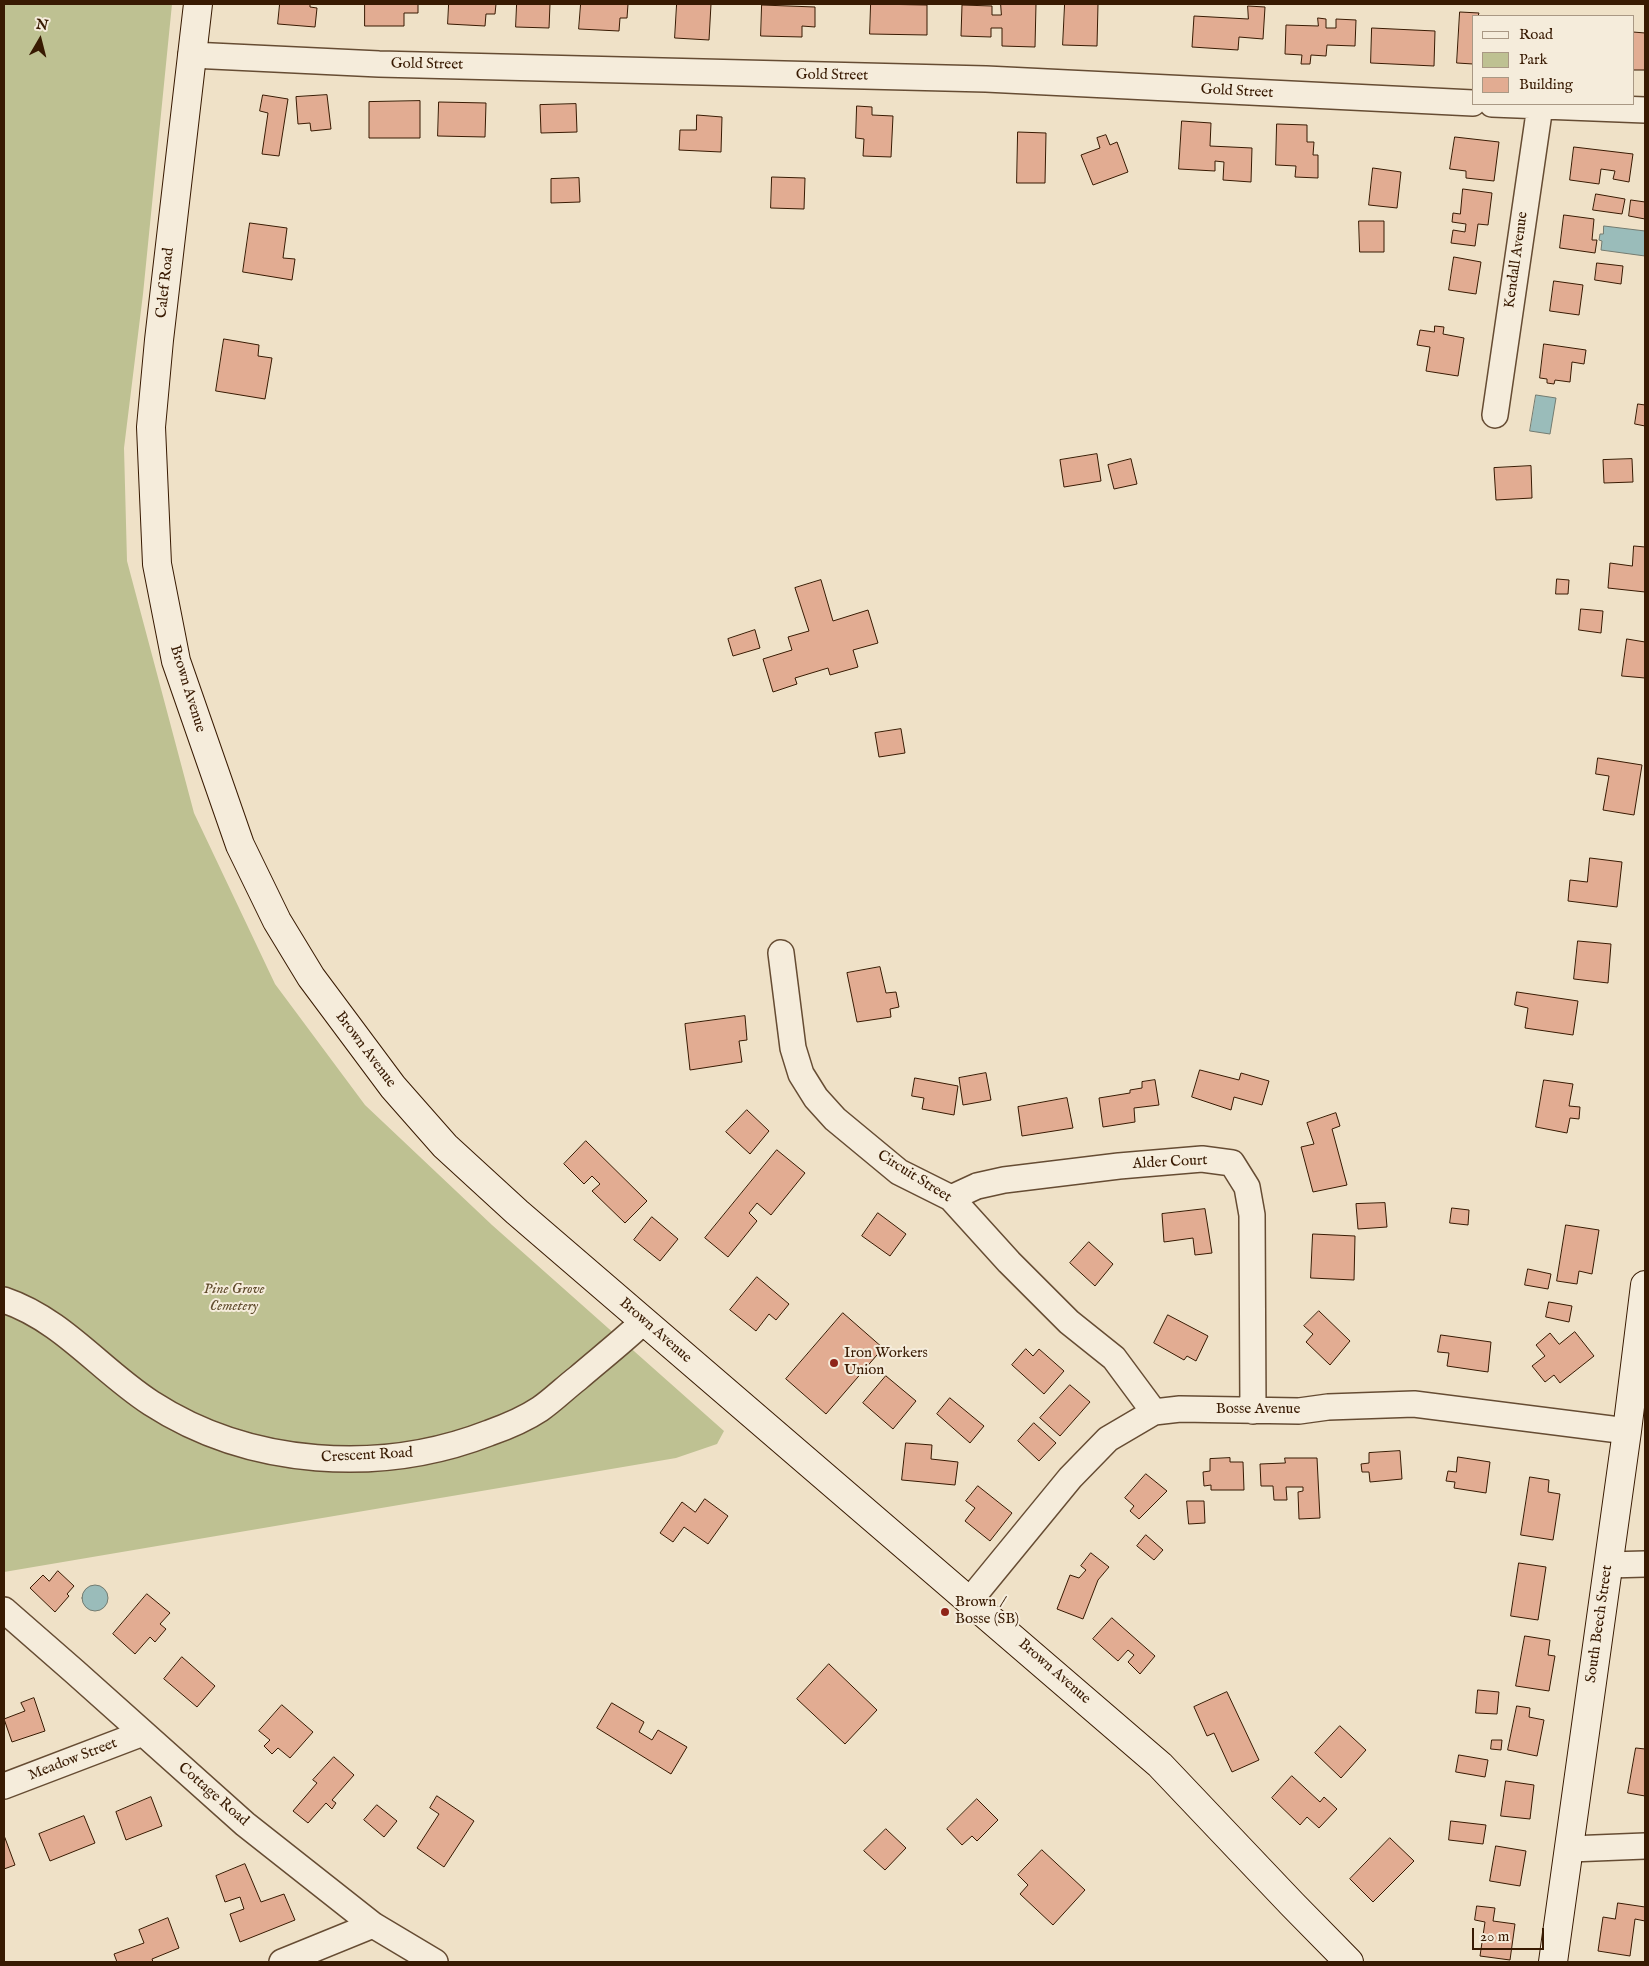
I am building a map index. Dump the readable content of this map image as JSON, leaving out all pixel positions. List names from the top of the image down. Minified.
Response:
{"streets":{"main road":["Calef Road","Brown Avenue","South Beech Street"],"street":["Gold Street","Kendall Avenue","Alder Court","Circuit Street","Bosse Avenue","Crescent Road","Meadow Street","Cottage Road"]},"crossings":[["Gold Street","Calef Road"],["Calef Road","Brown Avenue"],["Brown Avenue","Bosse Avenue"],["Brown Avenue","Crescent Road"],["Alder Court","Circuit Street"],["Alder Court","Bosse Avenue"],["Circuit Street","Bosse Avenue"],["Bosse Avenue","South Beech Street"],["Meadow Street","Cottage Road"]],"parks":["Pine Grove Cemetery"],"places":["Iron Workers Union","Brown / Bosse (SB)"],"legend":["Road","Park","Building"],"scale_bar":"20 m","north":"top"}
